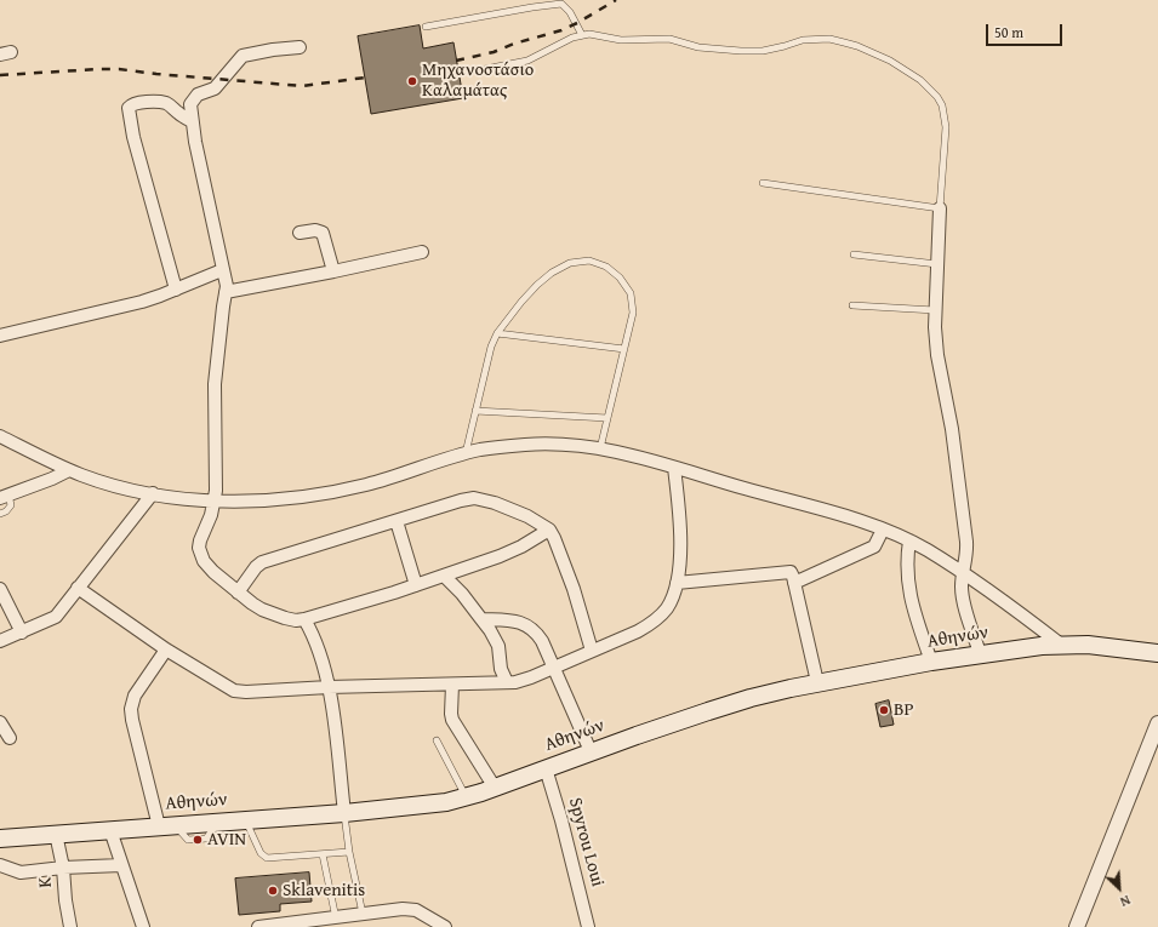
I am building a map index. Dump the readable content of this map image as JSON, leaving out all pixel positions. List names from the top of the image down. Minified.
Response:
{"streets":{"main road":["Αθηνών"],"street":["Spyrou Loui","Κ"]},"crossings":[["Αθηνών","Spyrou Loui"],["Αθηνών","Κ"]],"places":["Μηχανοστάσιο Καλαμάτας","BP","AVIN","Sklavenitis"],"scale_bar":"50 m","north":"bottom right"}
